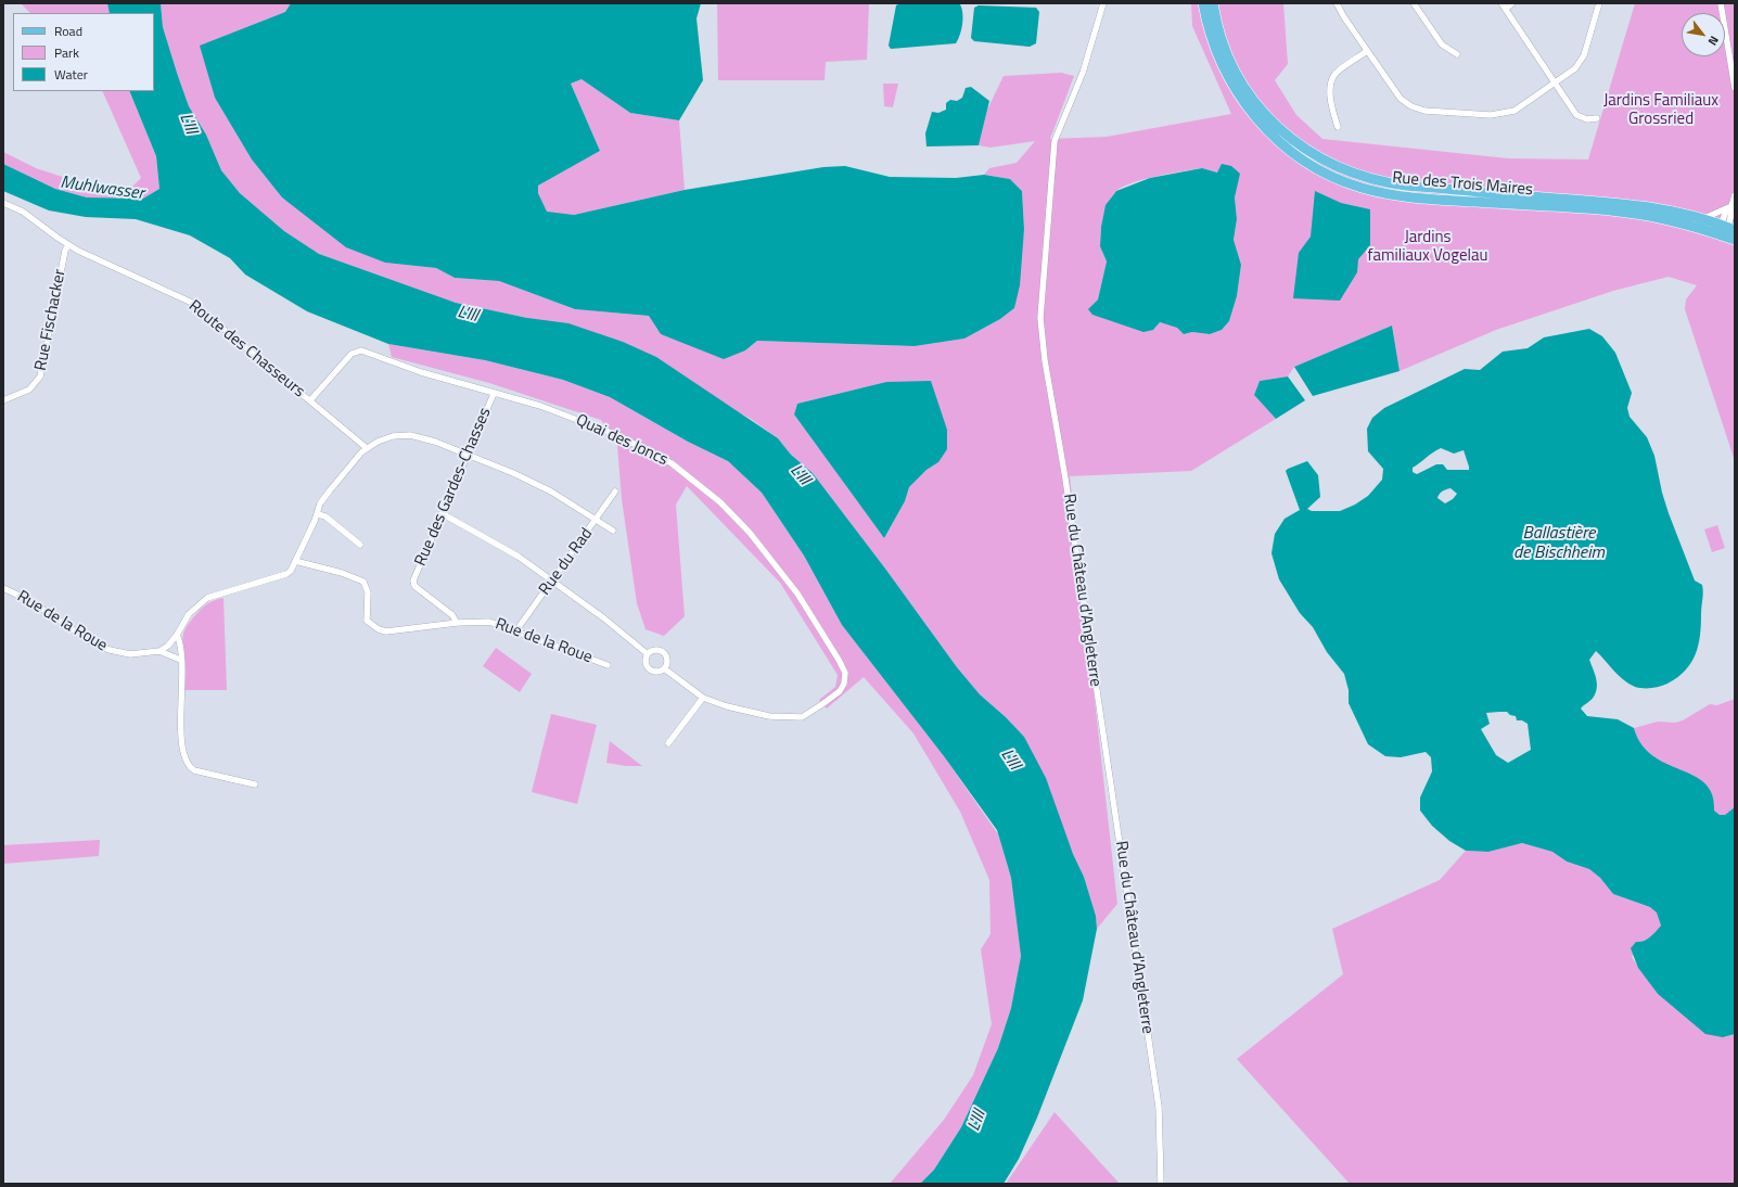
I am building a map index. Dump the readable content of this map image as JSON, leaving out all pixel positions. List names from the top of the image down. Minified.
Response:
{"streets":{"main road":["Rue des Trois Maires"],"street":["Rue Fischacker","Route des Chasseurs","Quai des Joncs","Rue des Gardes-Chasses","Rue du Rad","Rue du Château d'Angleterre","Rue de la Roue"]},"crossings":[["Rue Fischacker","Route des Chasseurs"],["Route des Chasseurs","Quai des Joncs"],["Quai des Joncs","Rue des Gardes-Chasses"],["Rue des Gardes-Chasses","Rue de la Roue"],["Rue du Rad","Rue de la Roue"]],"water":["L'Ill","Muhlwasser","Ballastière de Bischheim"],"parks":["Jardins Familiaux Grossried","Jardins familiaux Vogelau"],"legend":["Road","Park","Water"],"north":"bottom right"}
